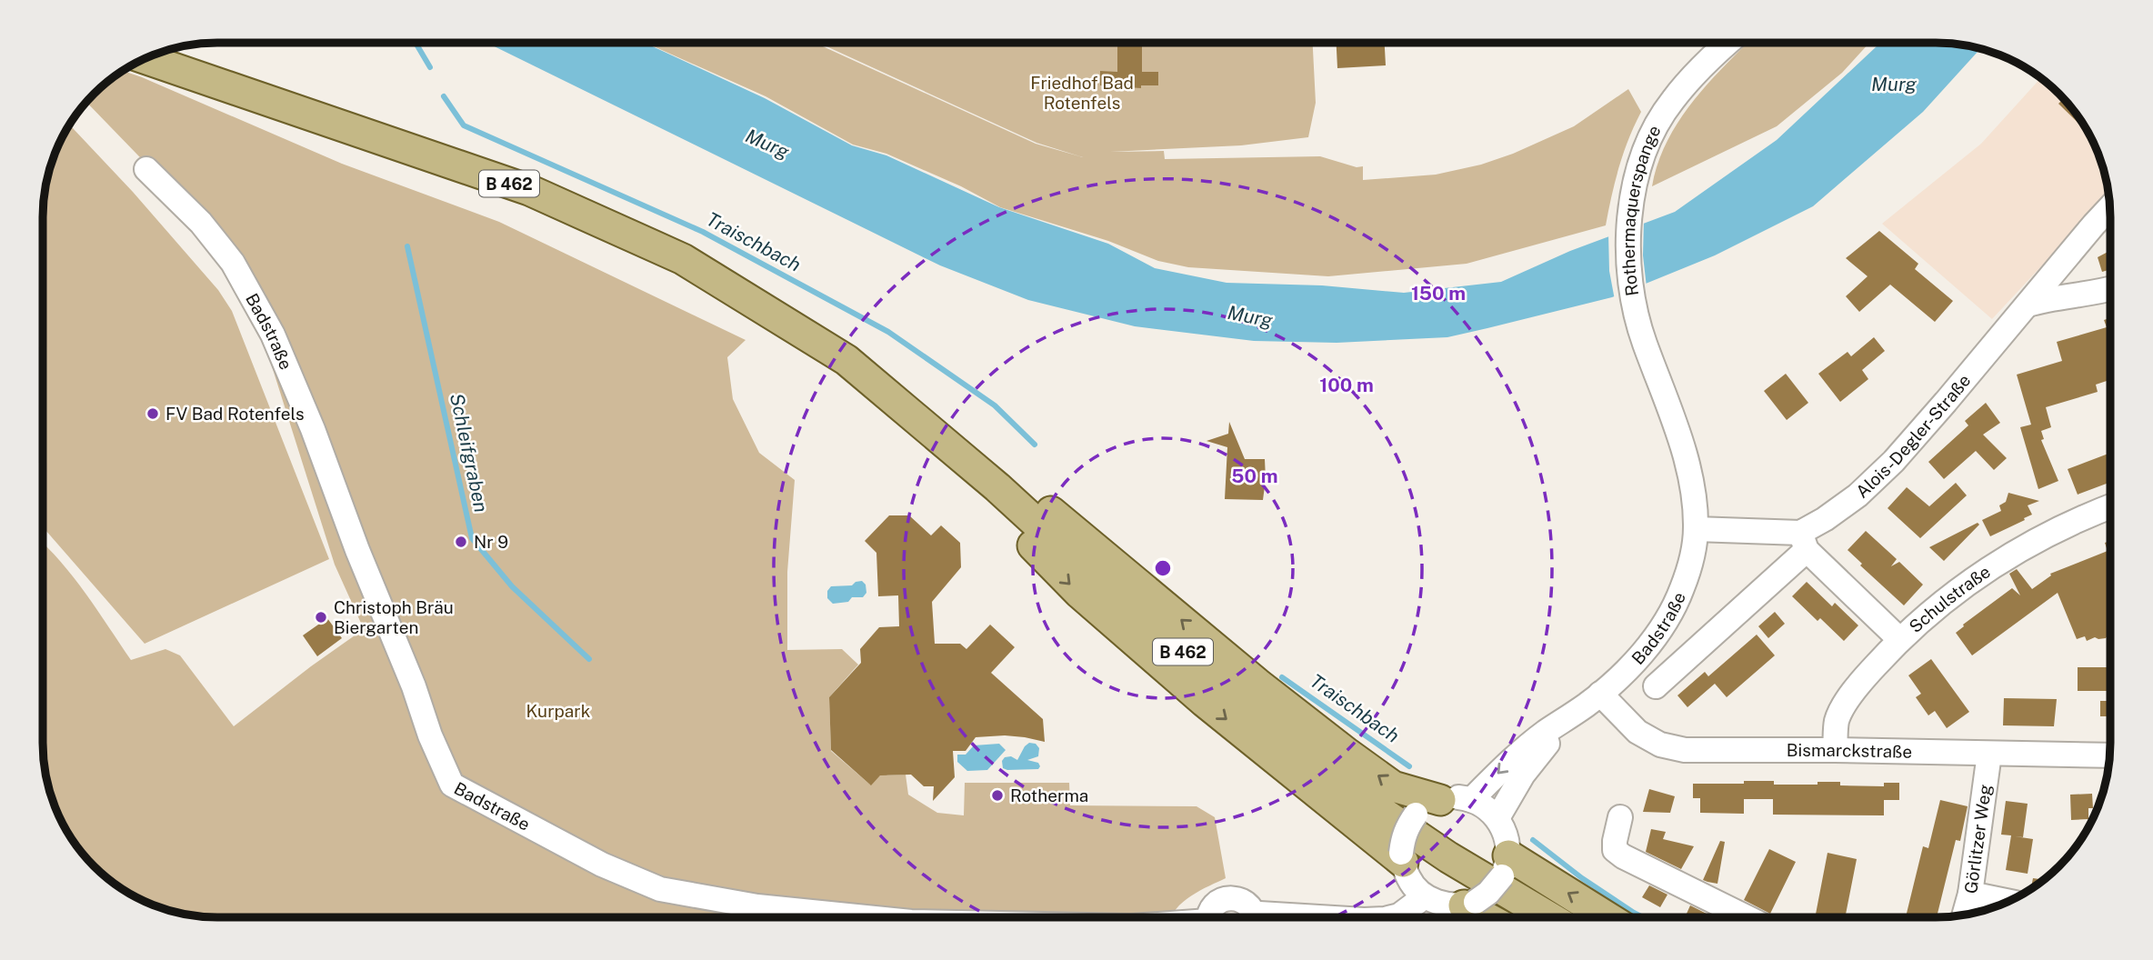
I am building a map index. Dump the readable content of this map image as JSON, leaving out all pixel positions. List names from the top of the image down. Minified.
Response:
{"streets":{"main road":["B 462"],"street":["Rothermaquerspange","Badstraße","Alois-Degler-Straße","Schulstraße","Bismarckstraße","Görlitzer Weg"]},"crossings":[["Rothermaquerspange","Badstraße"],["Badstraße","Bismarckstraße"],["Schulstraße","Bismarckstraße"],["Bismarckstraße","Görlitzer Weg"]],"water":["Murg","Traischbach","Schleifgraben"],"parks":["Friedhof Bad Rotenfels","Kurpark"],"places":["FV Bad Rotenfels","Nr 9","Christoph Bräu Biergarten","Rotherma"],"rings":["150 m","100 m","50 m"]}
